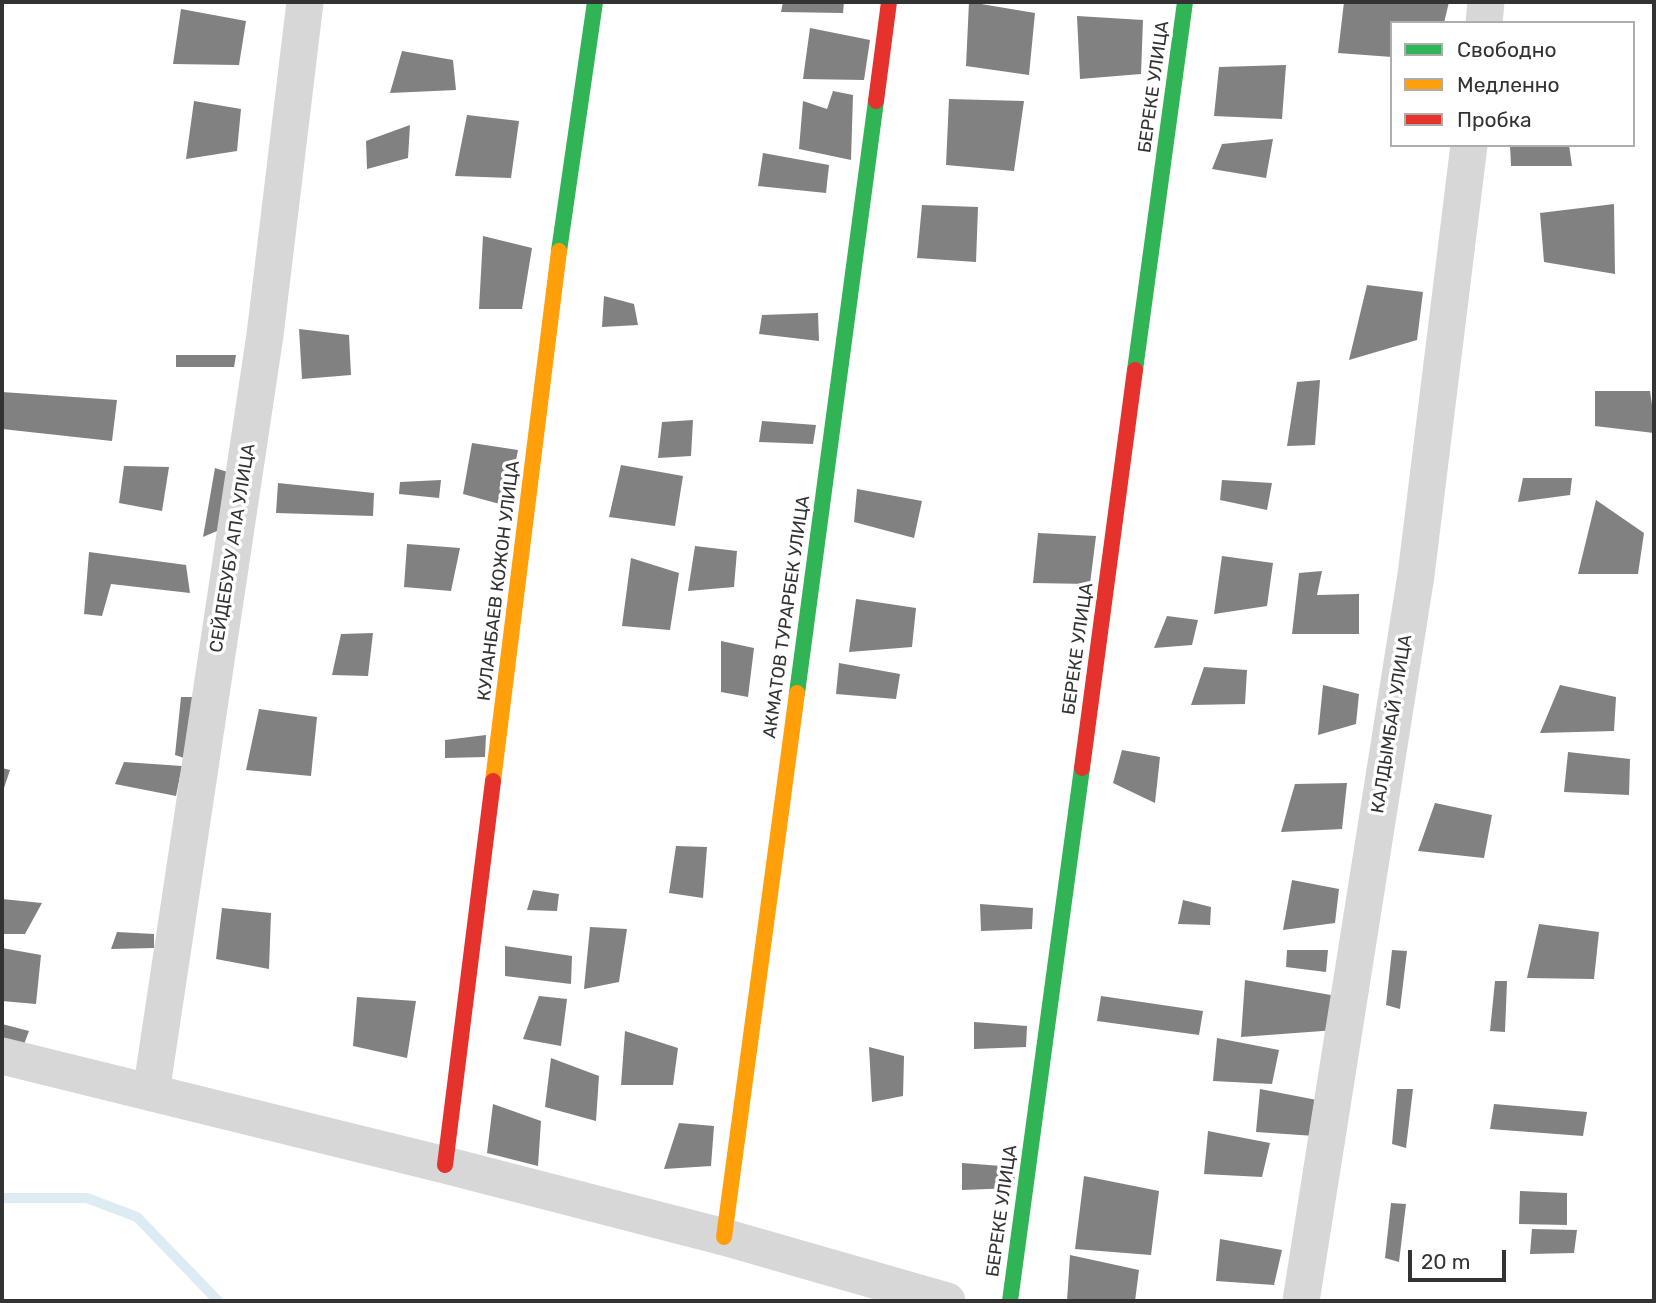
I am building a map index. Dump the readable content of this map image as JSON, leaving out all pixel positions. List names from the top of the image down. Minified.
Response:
{"streets":{"street":["БЕРЕКЕ УЛИЦА","СЕЙДЕБУБУ АПА УЛИЦА","КУЛАНБАЕВ КОЖОН УЛИЦА","АКМАТОВ ТУРАРБЕК УЛИЦА","КАЛДЫМБАЙ УЛИЦА"]},"legend":["Свободно","Медленно","Пробка"],"scale_bar":"20 m"}
